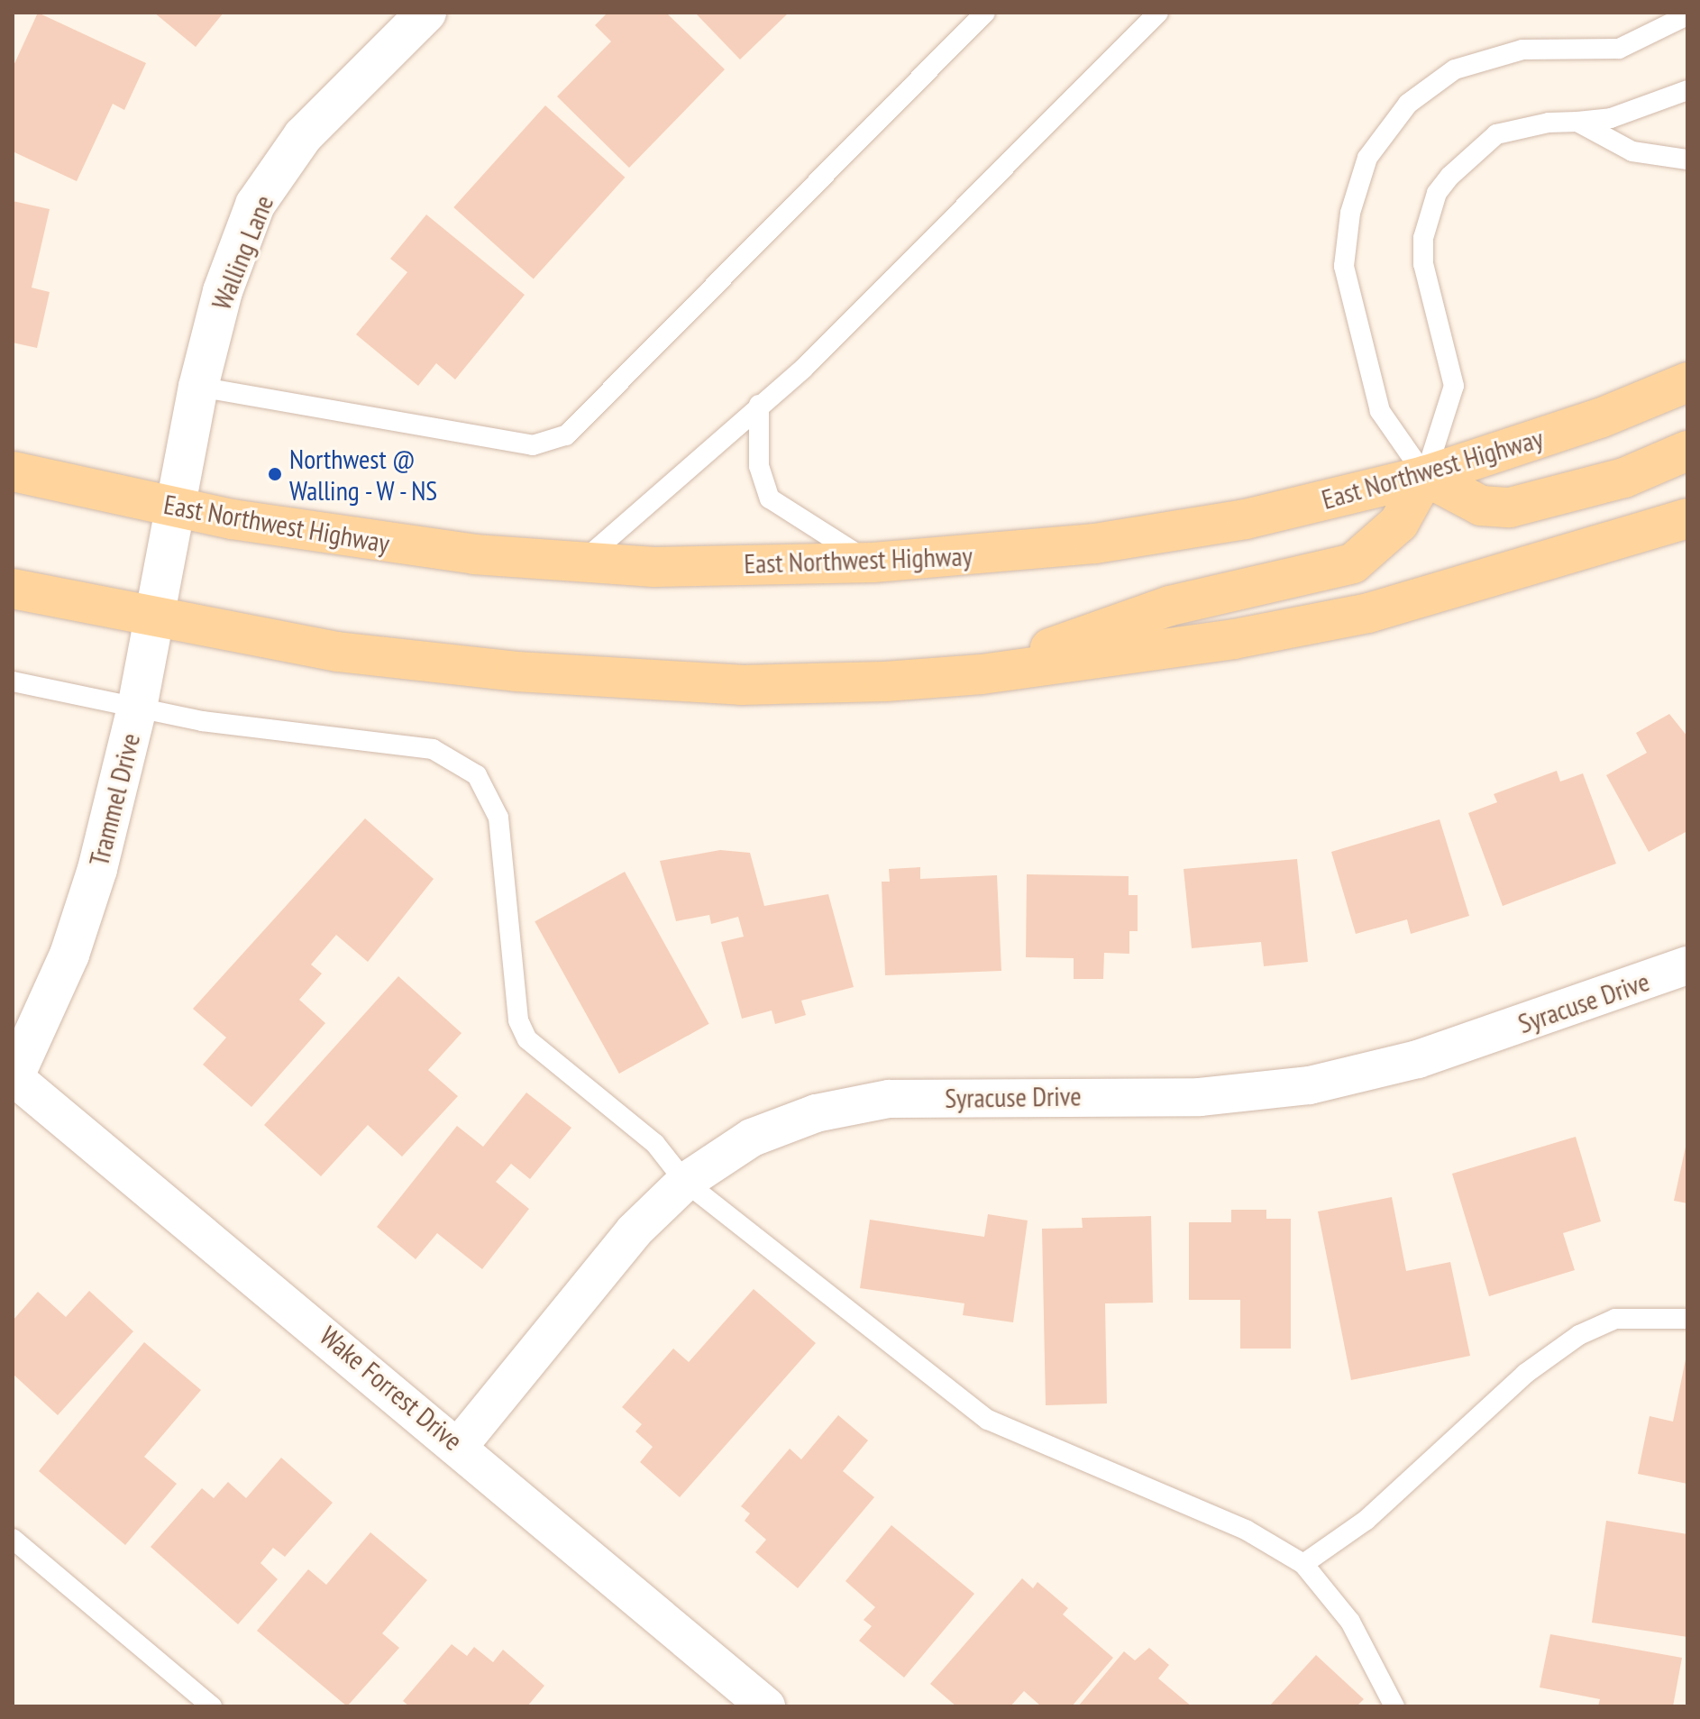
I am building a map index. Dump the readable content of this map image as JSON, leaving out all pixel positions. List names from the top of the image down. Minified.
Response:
{"streets":{"main road":["East Northwest Highway"],"street":["Walling Lane","Trammel Drive","Syracuse Drive","Wake Forrest Drive"]},"crossings":[["Walling Lane","East Northwest Highway"],["Walling Lane","Trammel Drive"],["East Northwest Highway","Trammel Drive"],["Trammel Drive","Wake Forrest Drive"],["Syracuse Drive","Wake Forrest Drive"]],"places":["Northwest @ Walling - W - NS"]}
